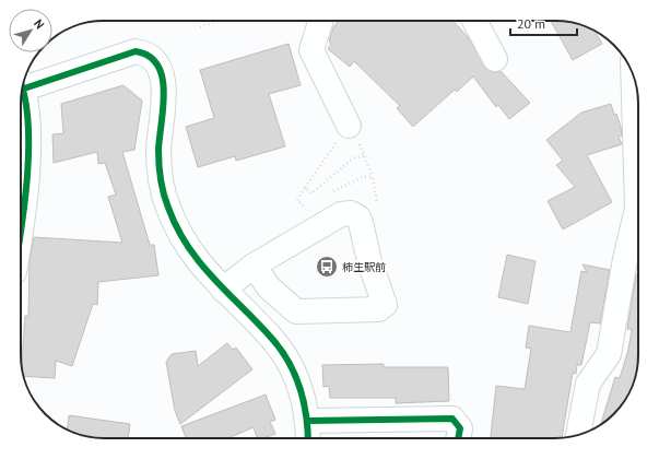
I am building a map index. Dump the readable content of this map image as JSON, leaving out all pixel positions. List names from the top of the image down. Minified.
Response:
{"places":{"bus stop":["柿生駅前"]},"scale_bar":"20 m","north":"top right"}
